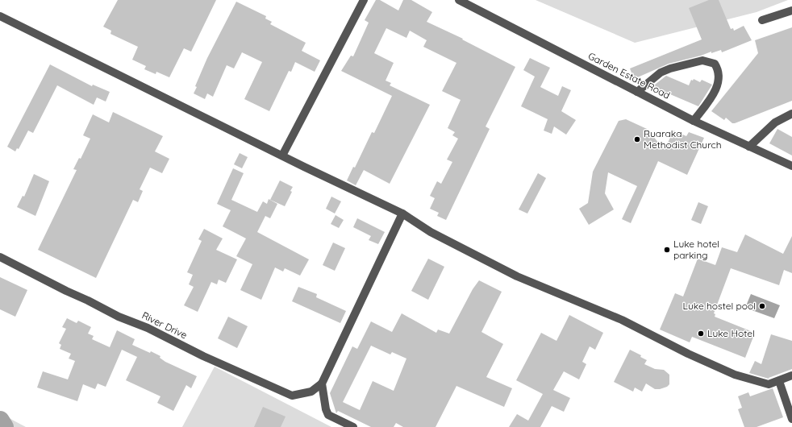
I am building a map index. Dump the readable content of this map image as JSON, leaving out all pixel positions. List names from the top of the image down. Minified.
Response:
{"streets":{"street":["Garden Estate Road","River Drive"]},"places":["Ruaraka Methodist Church","Luke hotel parking","Luke hostel pool","Luke Hotel"]}
